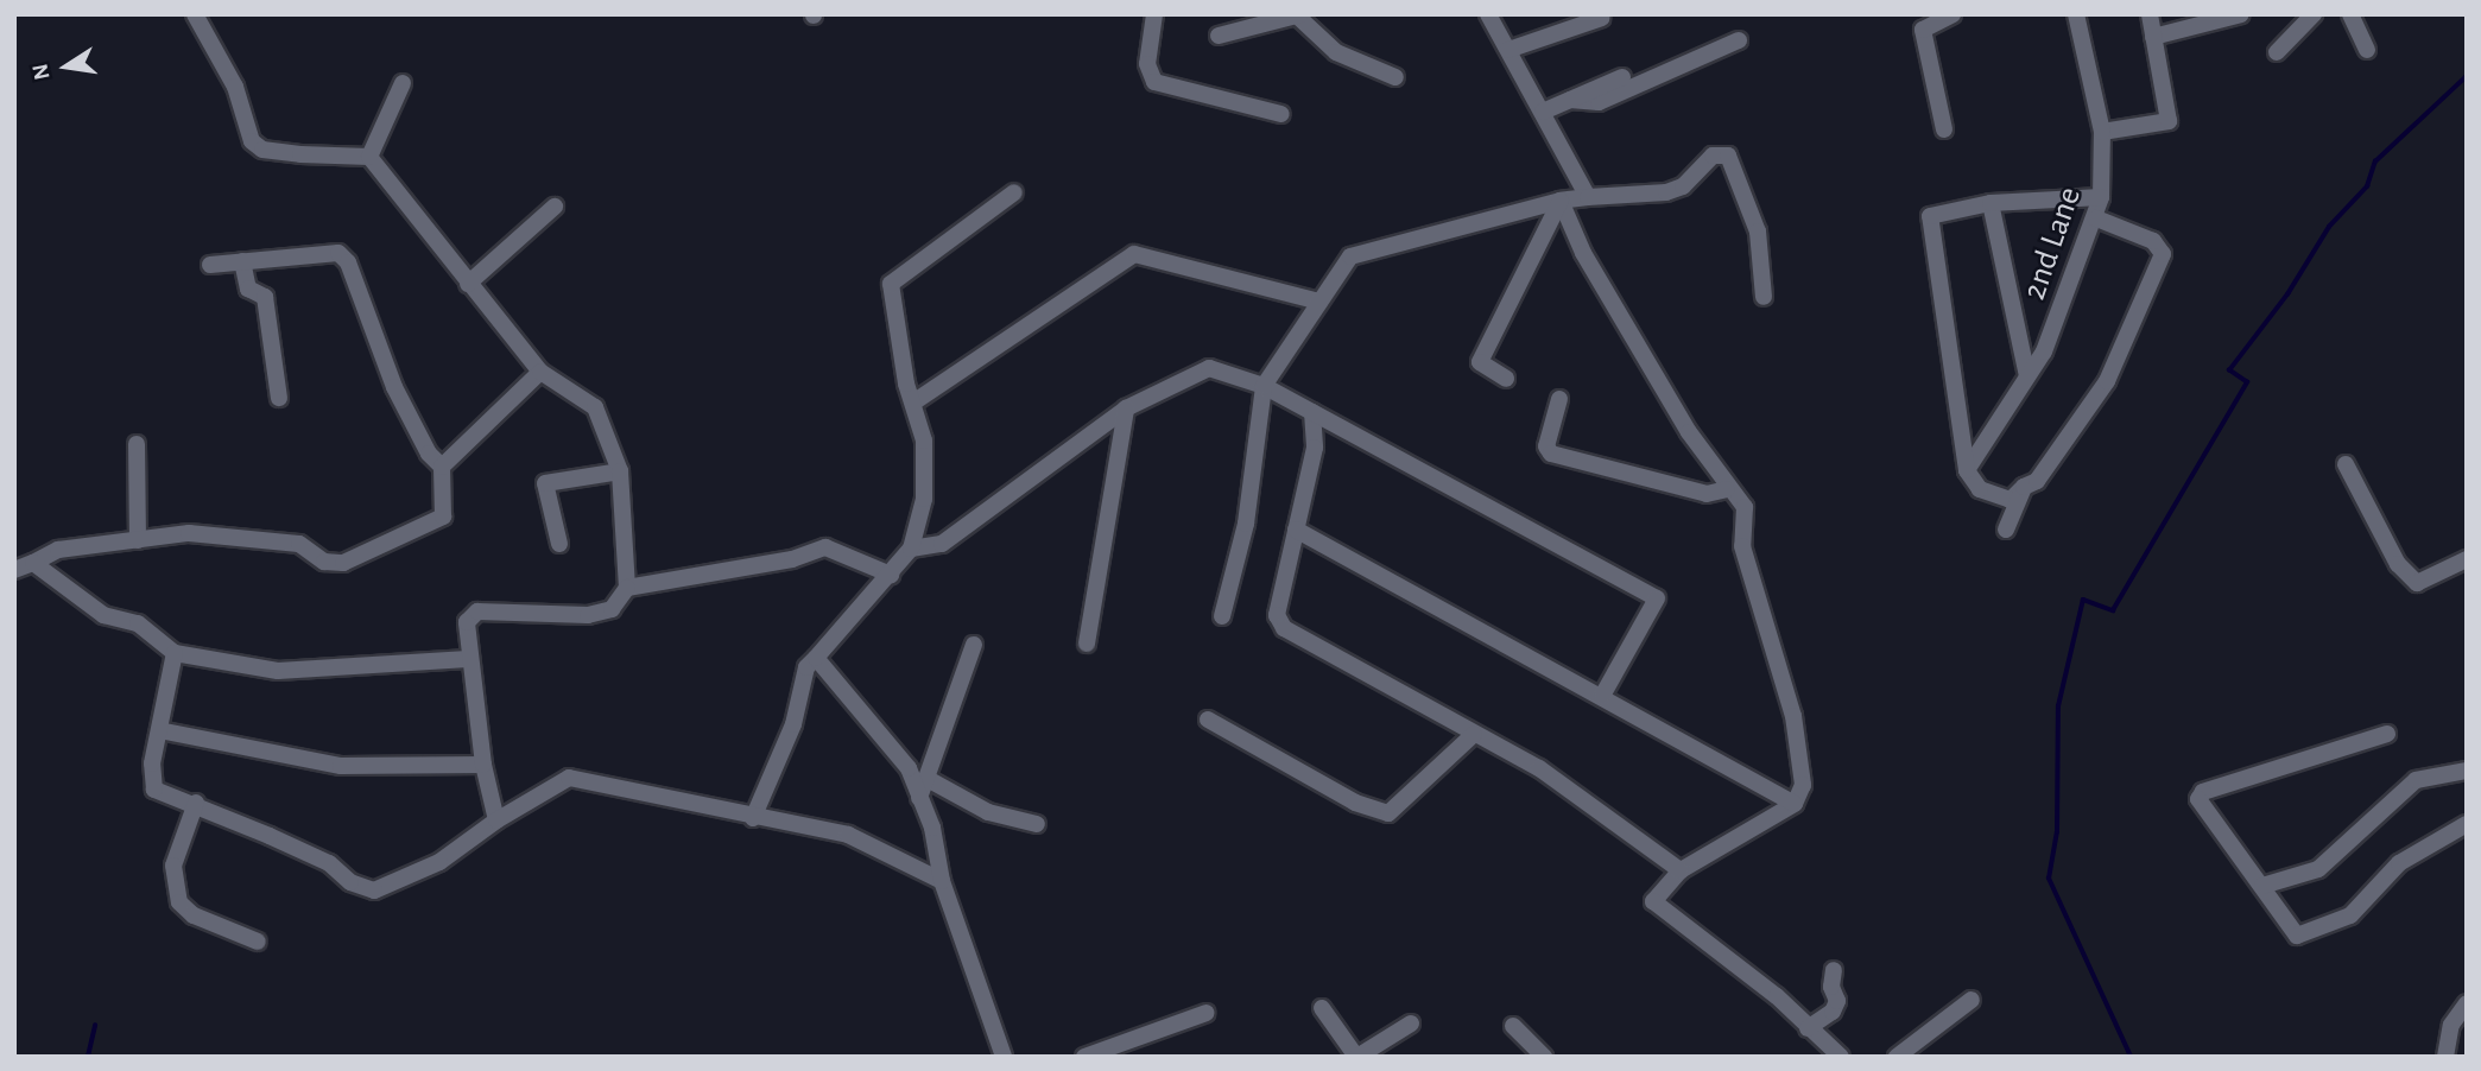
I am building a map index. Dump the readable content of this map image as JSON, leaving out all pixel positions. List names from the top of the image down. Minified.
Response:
{"streets":{"street":["2nd Lane"]},"north":"left"}
